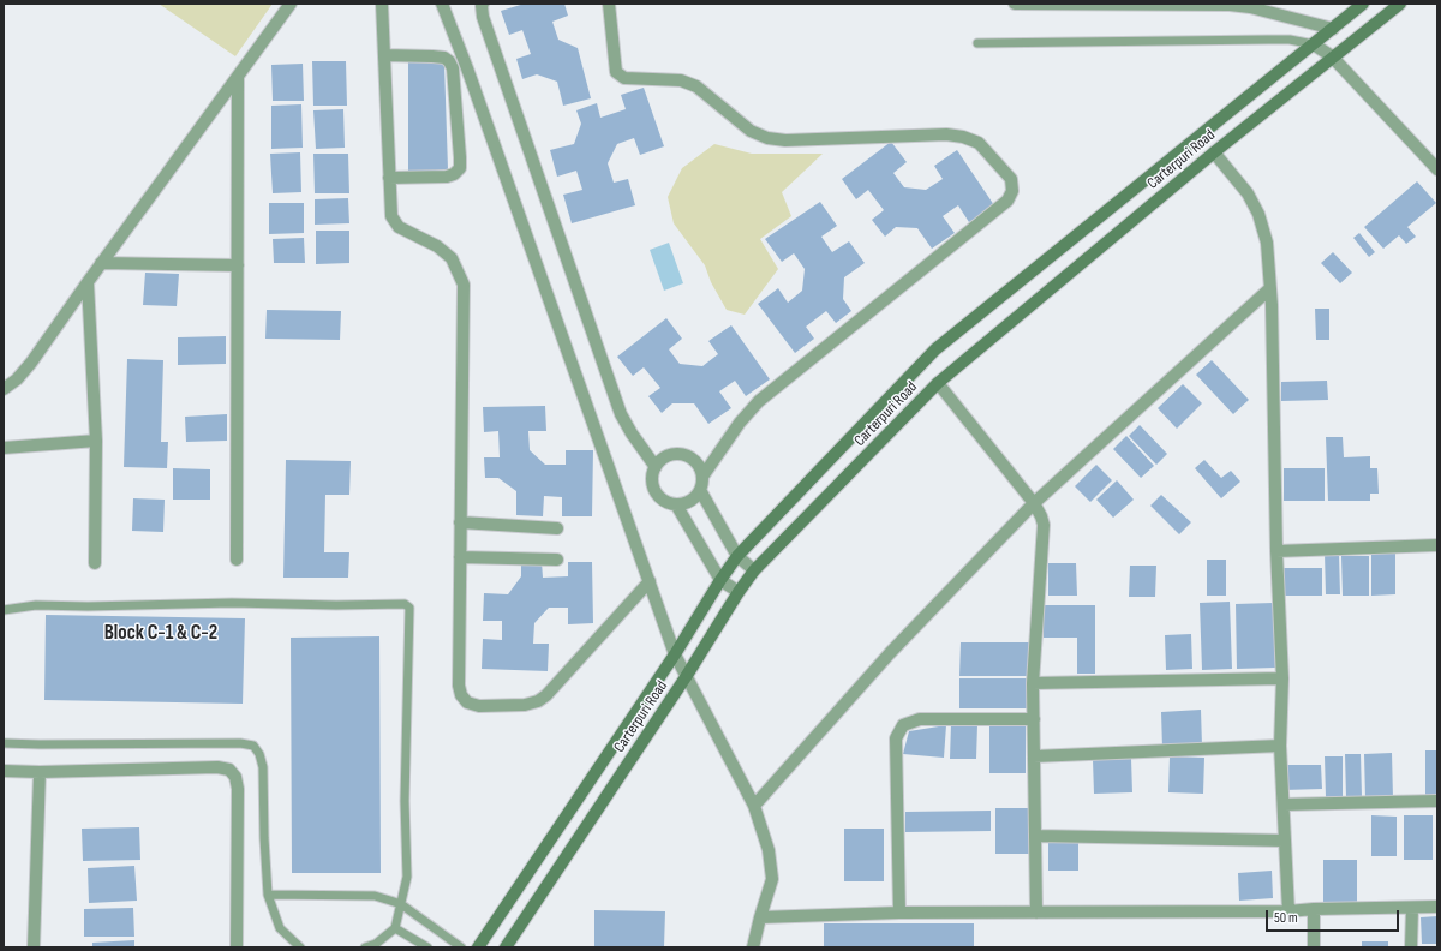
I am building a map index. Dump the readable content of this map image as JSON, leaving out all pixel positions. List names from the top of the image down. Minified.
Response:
{"streets":{"main road":["Carterpuri Road"]},"districts":["Block C-1 & C-2"],"scale_bar":"50 m"}
